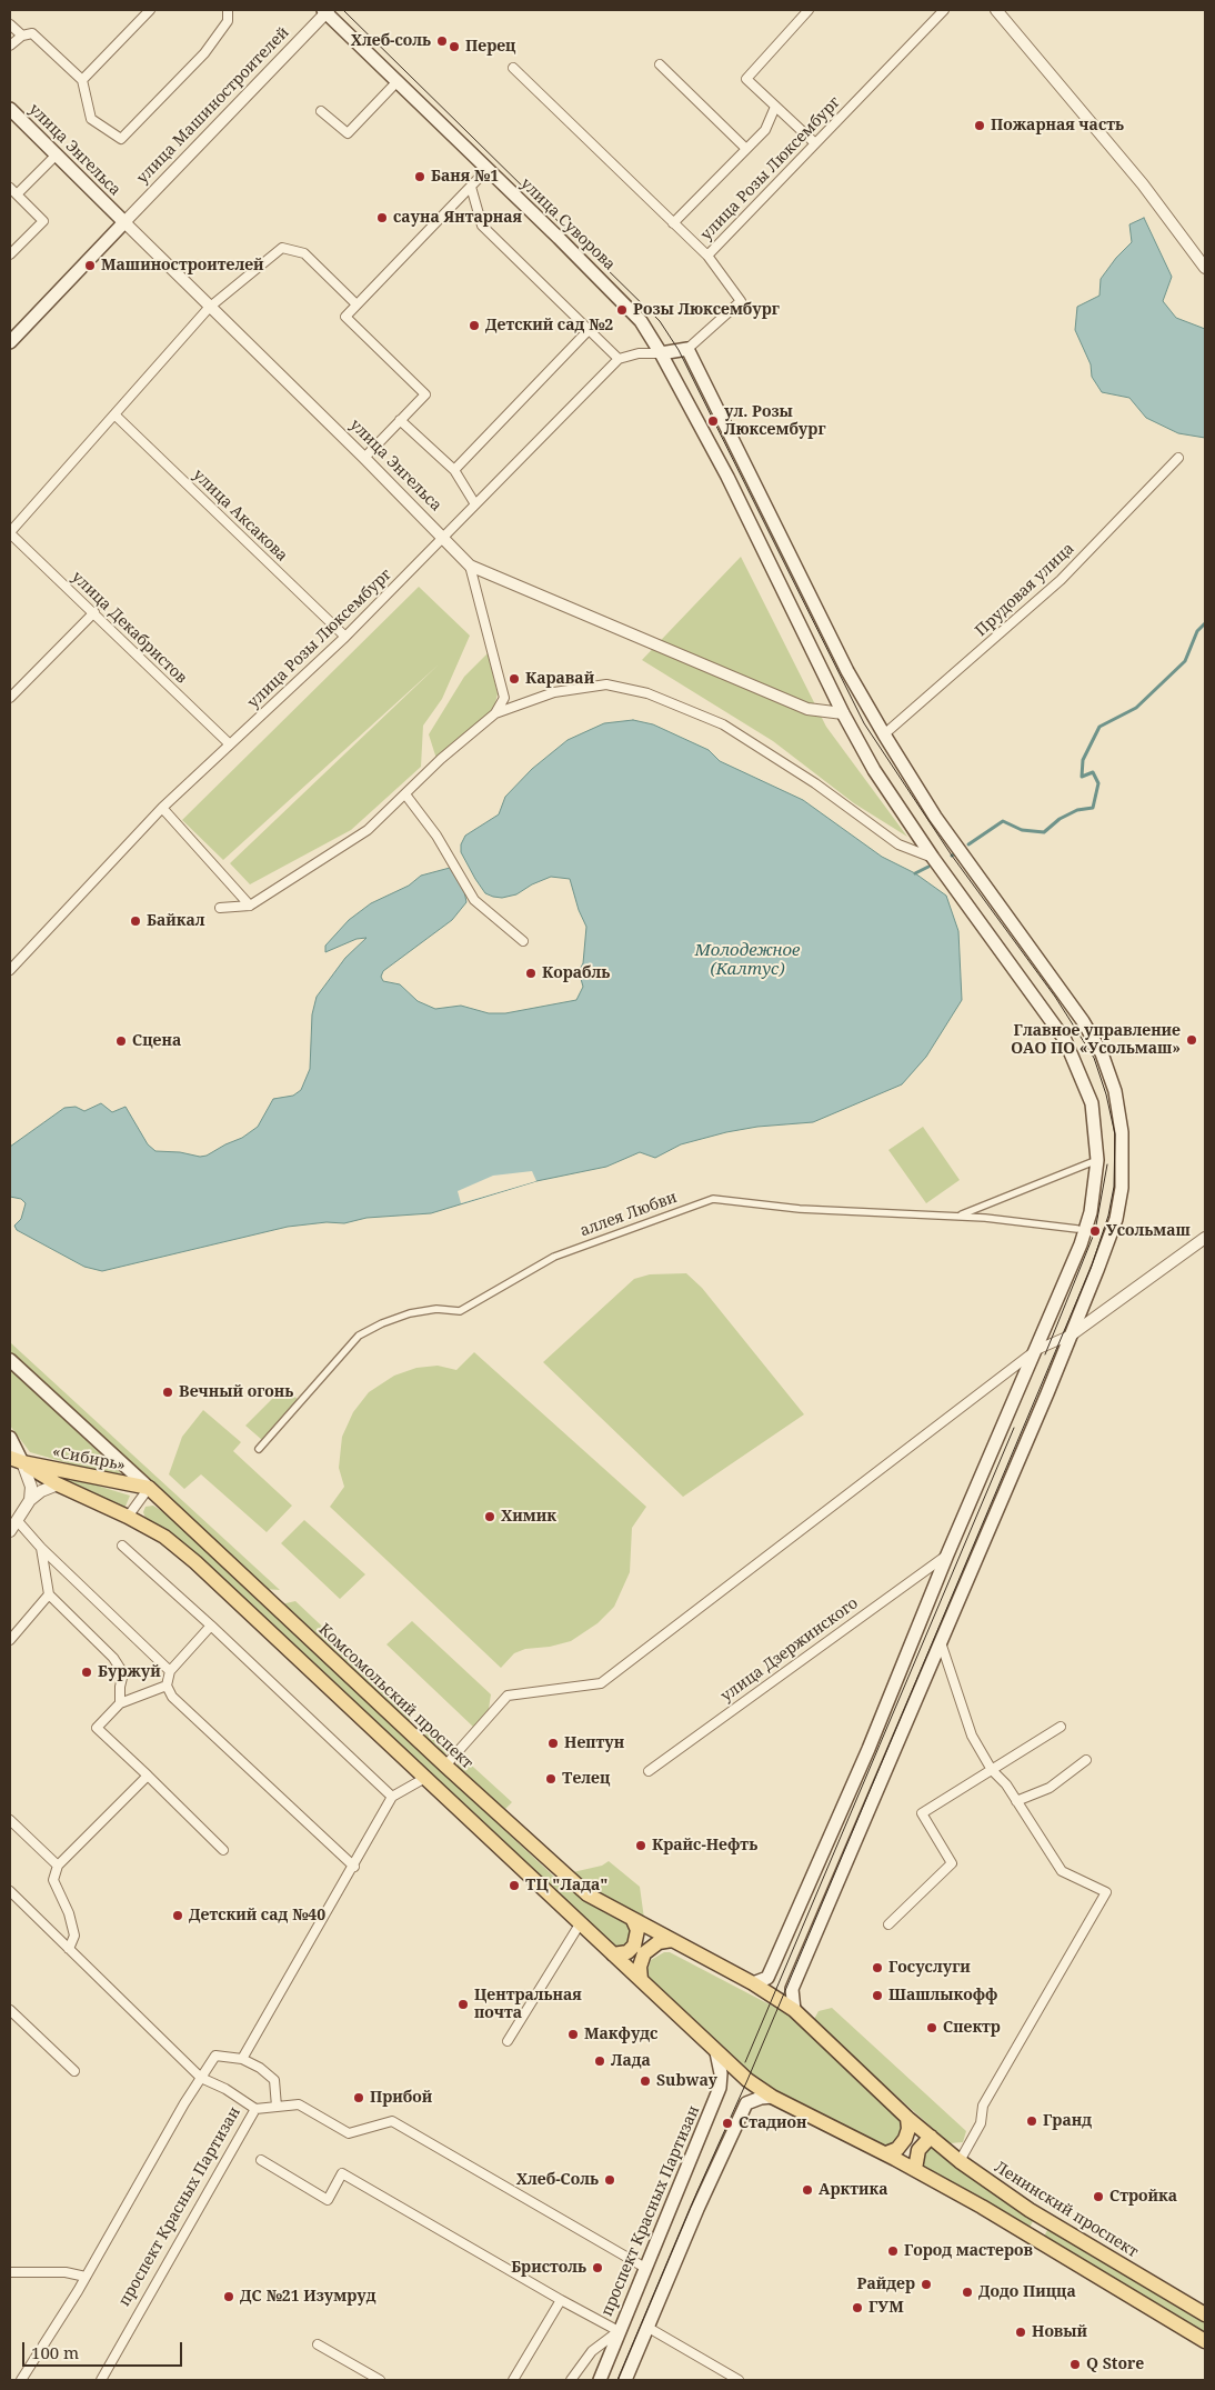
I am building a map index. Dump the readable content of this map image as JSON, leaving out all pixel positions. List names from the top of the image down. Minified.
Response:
{"streets":{"main road":["улица Машиностроителей","улица Энгельса","улица Суворова","«Сибирь»","Комсомольский проспект","проспект Красных Партизан","Ленинский проспект"],"street":["улица Розы Люксембург","улица Аксакова","Прудовая улица","улица Декабристов","аллея Любви","улица Дзержинского"]},"crossings":[["улица Машиностроителей","улица Энгельса"],["улица Машиностроителей","улица Суворова"],["улица Энгельса","улица Розы Люксембург"],["улица Энгельса","улица Суворова"],["улица Розы Люксембург","улица Аксакова"],["улица Розы Люксембург","улица Декабристов"],["улица Суворова","улица Дзержинского"],["улица Суворова","Комсомольский проспект"],["«Сибирь»","Комсомольский проспект"],["Комсомольский проспект","Ленинский проспект"]],"water":["Молодежное (Калтус)"],"places":["Хлеб-соль","Перец","Пожарная часть","Баня №1","сауна Янтарная","Машиностроителей","Розы Люксембург","Детский сад №2","ул. Розы Люксембург","Каравай","Байкал","Корабль","Главное управление ОАО ПО «Усольмаш»","Сцена","Усольмаш","Вечный огонь","Химик","Буржуй","Нептун","Телец","Крайс-Нефть","ТЦ \"Лада\"","Детский сад №40","Госуслуги","Шашлыкофф","Центральная почта","Спектр","Макфудс","Лада","Subway","Прибой","Гранд","Стадион","Хлеб-Соль","Арктика","Стройка","Город мастеров","Бристоль","Райдер","Додо Пицца","ДС №21 Изумруд","ГУМ","Новый","Q Store"],"scale_bar":"100 m"}
